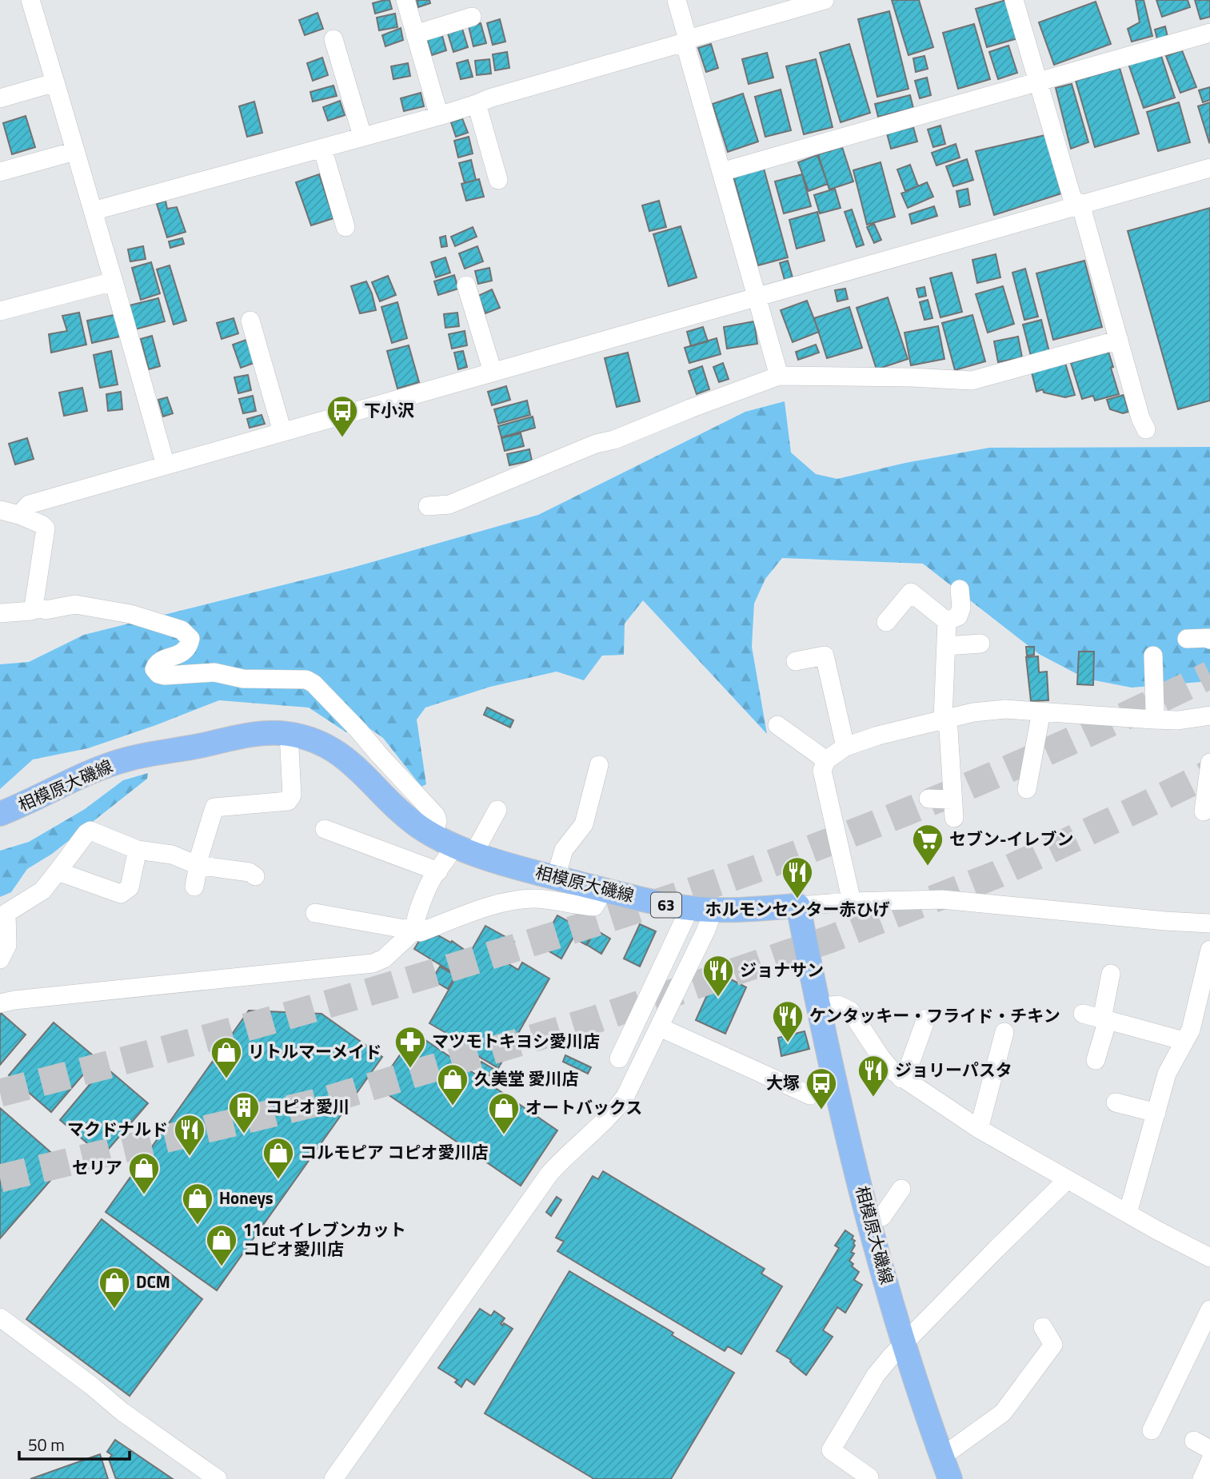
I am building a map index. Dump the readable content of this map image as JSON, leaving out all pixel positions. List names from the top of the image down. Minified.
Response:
{"streets":{"main road":["相模原大磯線","63"]},"places":{"bus stop":["下小沢","大塚"],"supermarket":["セブン-イレブン"],"restaurant":["ホルモンセンター赤ひげ","ジョナサン","ケンタッキー・フライド・チキン","ジョリーパスタ","マクドナルド"],"pharmacy":["マツモトキヨシ愛川店"],"shop":["リトルマーメイド","久美堂 愛川店","オートバックス","コルモピア コピオ愛川店","セリア","Honeys","11cut イレブンカット コピオ愛川店","DCM"],"building":["コピオ愛川"]},"scale_bar":"50 m"}
